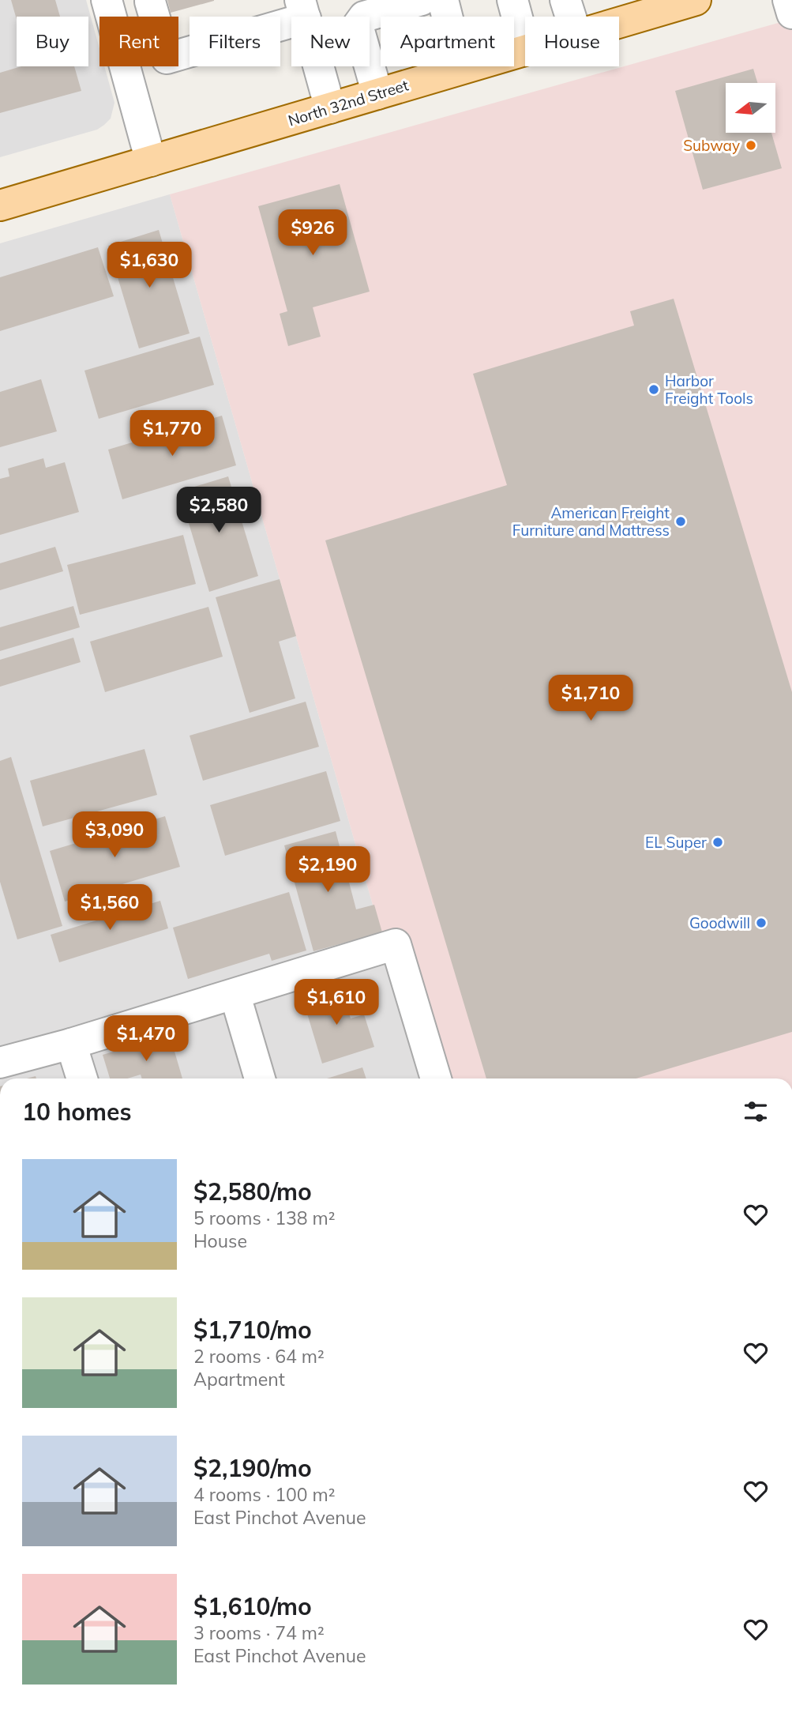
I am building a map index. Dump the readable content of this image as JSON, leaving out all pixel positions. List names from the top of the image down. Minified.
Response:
{"streets":{"main road":["North 32nd Street"]},"places":["Subway","Harbor Freight Tools","American Freight Furniture and Mattress","EL Super","Goodwill"],"north":"left","page":{"chip":["Buy","Rent","Filters","New","Apartment","House"],"price":["$926","$1,630","$1,770","$2,580","$1,710","$3,090","$2,190","$1,560","$1,610","$1,470"],"heading":"10 homes","list":[{"name":"$2,580/mo","note":"5 rooms · 138 m² · House"},{"name":"$1,710/mo","note":"2 rooms · 64 m² · Apartment"},{"name":"$2,190/mo","note":"4 rooms · 100 m² · East Pinchot Avenue"},{"name":"$1,610/mo","note":"3 rooms · 74 m² · East Pinchot Avenue"}]}}
